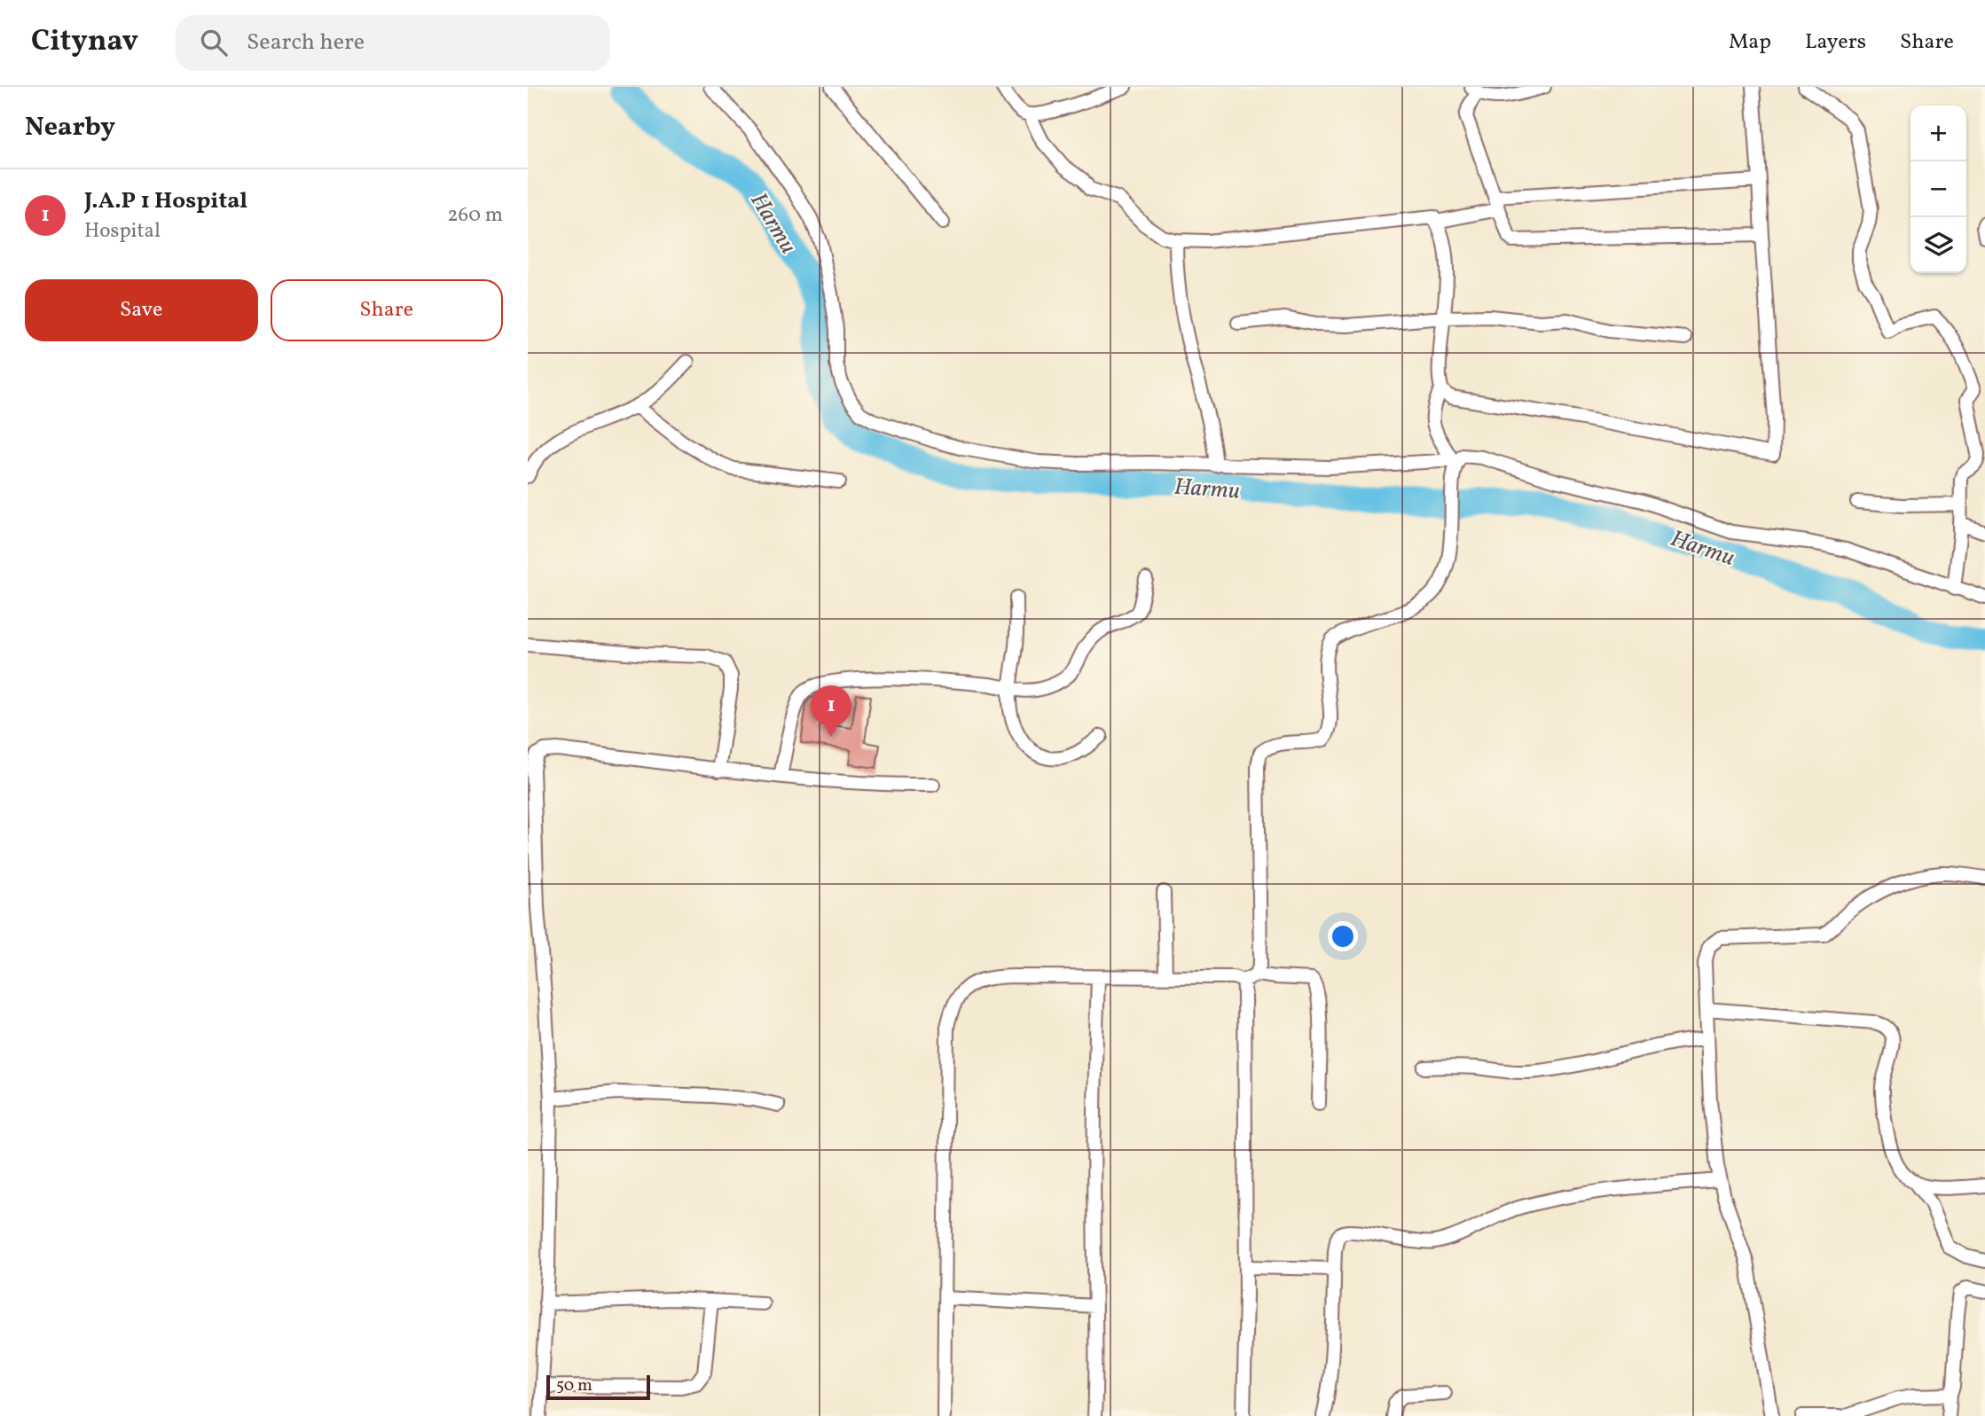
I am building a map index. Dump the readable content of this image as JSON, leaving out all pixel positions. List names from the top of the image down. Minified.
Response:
{"water":["Harmu"],"scale_bar":"50 m","page":{"header":"Citynav","search":"Search here","nav":["Map","Layers","Share"],"heading":"Nearby","map_buttons":["+","−"],"list":[{"mark":"1","name":"J.A.P 1 Hospital","note":"Hospital","value":"260 m"}],"buttons":["Save","Share"],"pins":"1","scale":"50 m"}}
